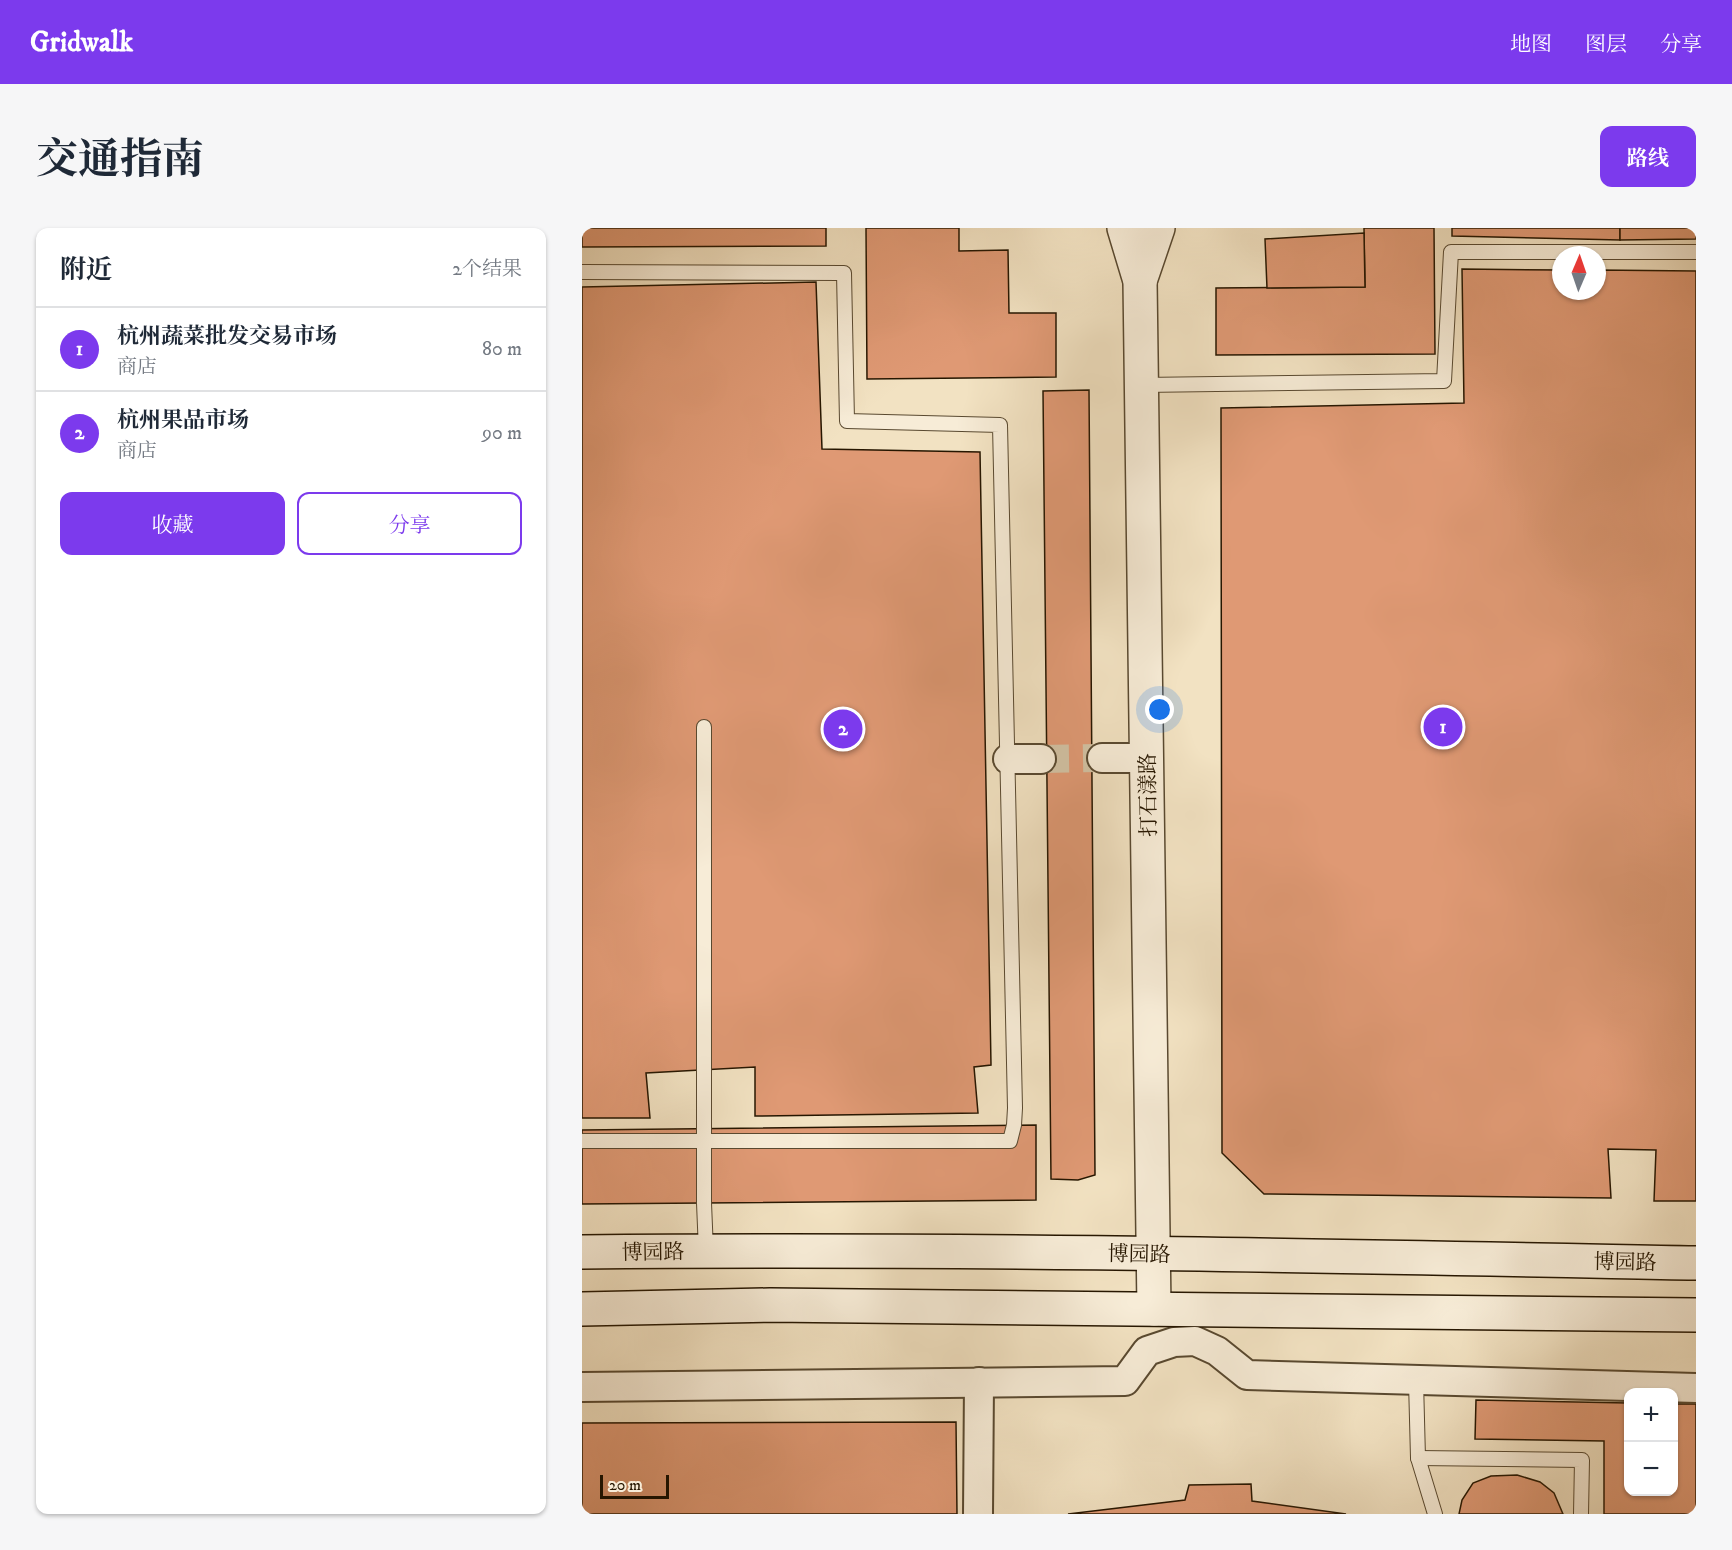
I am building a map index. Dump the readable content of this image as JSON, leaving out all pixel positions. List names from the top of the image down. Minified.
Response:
{"streets":{"main road":["打石漾路","博园路"]},"crossings":[["打石漾路","博园路"]],"scale_bar":"20 m","north":"top","page":{"header":"Gridwalk","nav":["地图","图层","分享"],"title":"交通指南","buttons":["路线",["收藏","分享"]],"heading":["附近","2个结果"],"list":[{"mark":"1","name":"杭州蔬菜批发交易市场","note":"商店","value":"80 m"},{"mark":"2","name":"杭州果品市场","note":"商店","value":"90 m"}],"pins":["1","2"],"map_buttons":["+","−"],"scale":"20 m"}}
